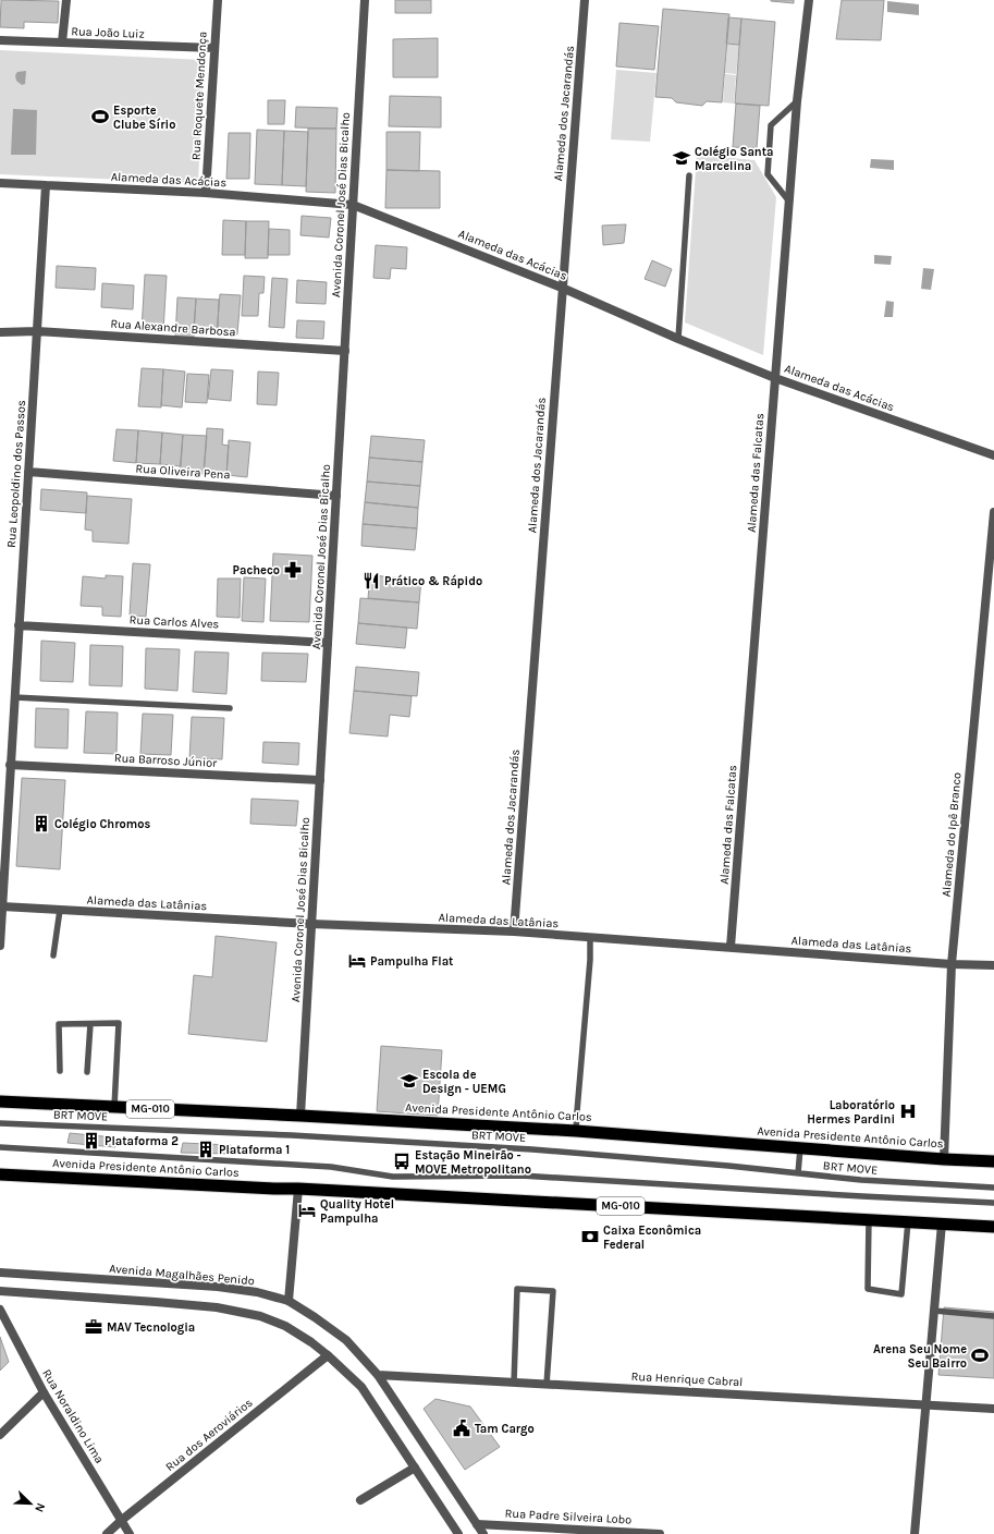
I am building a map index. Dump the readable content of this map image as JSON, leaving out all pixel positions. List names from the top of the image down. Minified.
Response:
{"streets":{"highway":["MG-010","Avenida Presidente Antônio Carlos"],"street":["Rua João Luiz","Rua Roquete Mendonça","Alameda dos Jacarandás","Alameda das Acácias","Avenida Coronel José Dias Bicalho","Rua Alexandre Barbosa","Rua Oliveira Pena","Alameda das Falcatas","Rua Leopoldino dos Passos","Rua Carlos Alves","Rua Barroso Júnior","Alameda do Ipê Branco","Alameda das Latânias","Avenida Magalhães Penido","Rua Henrique Cabral","Rua Noraldino Lima","Rua dos Aeroviários","Rua Padre Silveira Lobo"],"lane":["BRT MOVE"]},"crossings":[["Rua João Luiz","Rua Roquete Mendonça"],["Rua Roquete Mendonça","Alameda das Acácias"],["Alameda dos Jacarandás","Alameda das Acácias"],["Alameda dos Jacarandás","Alameda das Latânias"],["Alameda das Acácias","Avenida Coronel José Dias Bicalho"],["Alameda das Acácias","Alameda das Falcatas"],["Alameda das Acácias","Rua Leopoldino dos Passos"],["Avenida Coronel José Dias Bicalho","Rua Alexandre Barbosa"],["Avenida Coronel José Dias Bicalho","Rua Oliveira Pena"],["Avenida Coronel José Dias Bicalho","Rua Carlos Alves"],["Avenida Coronel José Dias Bicalho","Rua Barroso Júnior"],["Avenida Coronel José Dias Bicalho","Alameda das Latânias"],["Avenida Coronel José Dias Bicalho","Avenida Presidente Antônio Carlos"],["Rua Alexandre Barbosa","Rua Leopoldino dos Passos"],["Rua Oliveira Pena","Rua Leopoldino dos Passos"],["Alameda das Falcatas","Alameda das Latânias"],["Rua Leopoldino dos Passos","Rua Carlos Alves"],["Rua Leopoldino dos Passos","Rua Barroso Júnior"],["Rua Leopoldino dos Passos","Alameda das Latânias"],["Alameda do Ipê Branco","Alameda das Latânias"],["Alameda do Ipê Branco","Avenida Presidente Antônio Carlos"],["Avenida Magalhães Penido","Rua Henrique Cabral"],["Avenida Magalhães Penido","Rua Padre Silveira Lobo"],["Rua Noraldino Lima","Rua dos Aeroviários"]],"places":{"sports":["Esporte Clube Sírio","Arena Seu Nome Seu Bairro"],"school or university":["Colégio Santa Marcelina","Escola de Design - UEMG"],"pharmacy":["Pacheco"],"restaurant":["Prático & Rápido"],"building":["Colégio Chromos","Plataforma 2","Plataforma 1"],"hotel":["Pampulha Flat","Quality Hotel Pampulha"],"hospital":["Laboratório Hermes Pardini"],"bus stop":["Estação Mineirão - MOVE Metropolitano"],"bank":["Caixa Econômica Federal"],"office":["MAV Tecnologia"],"public building":["Tam Cargo"]},"north":"bottom right"}
